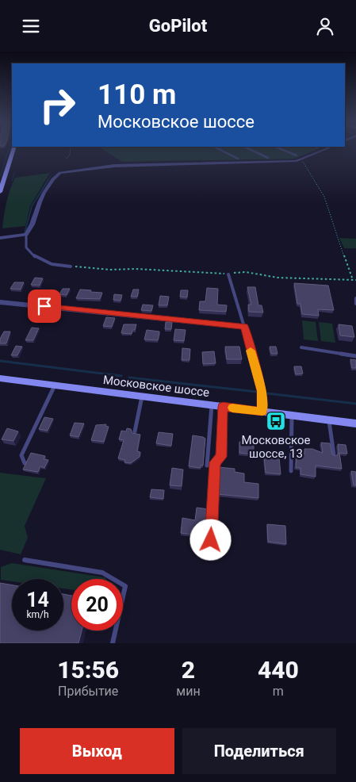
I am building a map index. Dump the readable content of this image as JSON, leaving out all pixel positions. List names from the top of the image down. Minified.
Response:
{"streets":{"main road":["Московское шоссе"]},"places":{"bus stop":["Московское шоссе, 13"]},"page":{"header":"GoPilot","turn":["110 m","Московское шоссе"],"speed":"14 km/h","limit":"20","eta":["15:56","Прибытие","2","мин","440","m"],"buttons":["Выход","Поделиться"]}}
